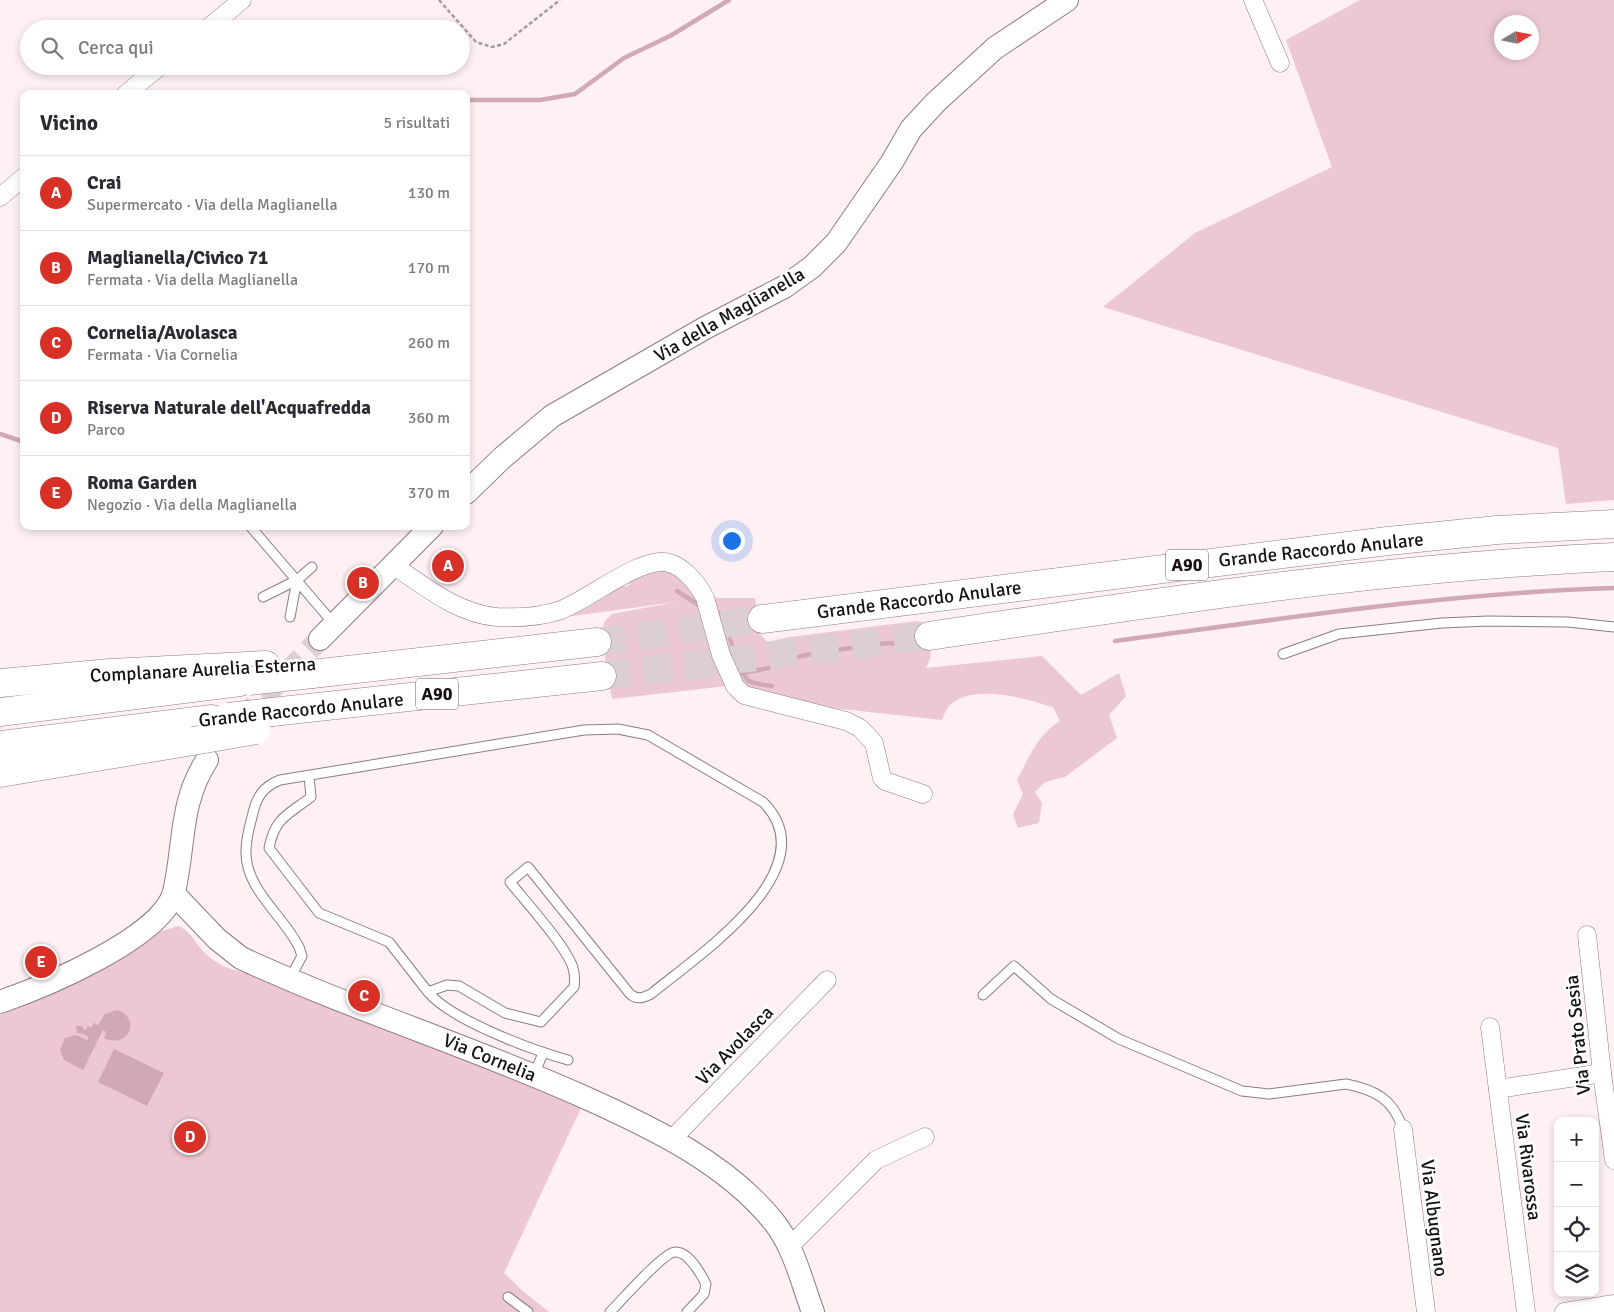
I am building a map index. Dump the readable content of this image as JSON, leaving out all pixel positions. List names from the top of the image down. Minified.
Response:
{"streets":{"highway":["Grande Raccordo Anulare","A90","Complanare Aurelia Esterna"],"street":["Via della Maglianella","Via Prato Sesia","Via Avolasca","Via Cornelia","Via Rivarossa","Via Albugnano"]},"crossings":[["Grande Raccordo Anulare","Complanare Aurelia Esterna"],["Via Avolasca","Via Cornelia"]],"north":"right","page":{"search":"Cerca qui","heading":["Vicino","5 risultati"],"list":[{"mark":"A","name":"Crai","note":"Supermercato · Via della Maglianella","value":"130 m"},{"mark":"B","name":"Maglianella/Civico 71","note":"Fermata · Via della Maglianella","value":"170 m"},{"mark":"C","name":"Cornelia/Avolasca","note":"Fermata · Via Cornelia","value":"260 m"},{"mark":"D","name":"Riserva Naturale dell'Acquafredda","note":"Parco","value":"360 m"},{"mark":"E","name":"Roma Garden","note":"Negozio · Via della Maglianella","value":"370 m"}],"pins":["A","B","E","C","D"],"map_buttons":["+","−"]}}
